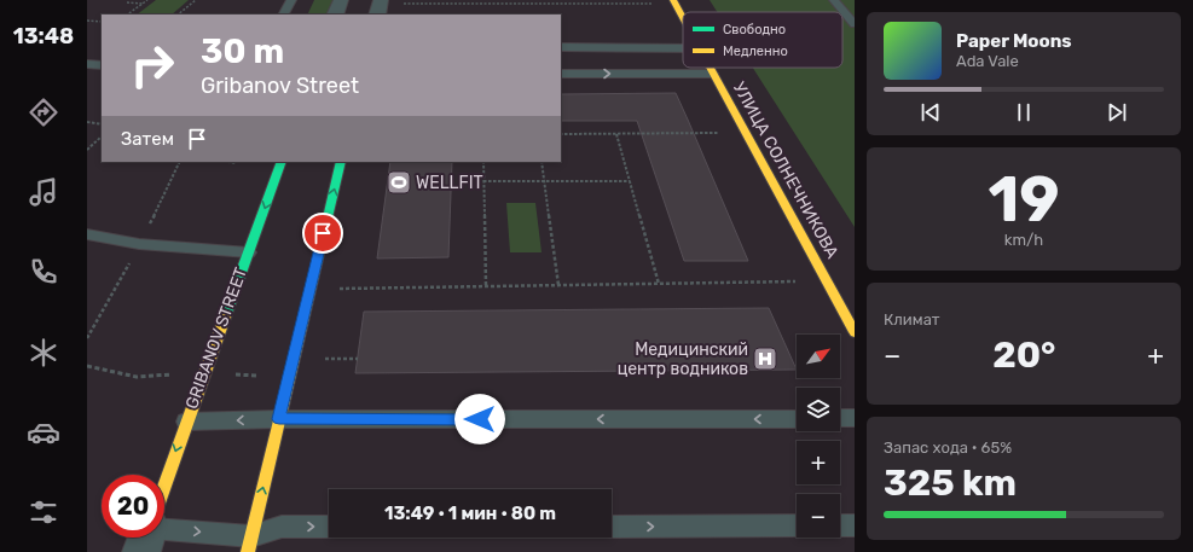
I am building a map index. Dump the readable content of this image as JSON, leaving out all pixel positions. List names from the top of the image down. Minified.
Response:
{"streets":{"street":["УЛИЦА СОЛНЕЧНИКОВА","GRIBANOV STREET"]},"places":{"sports":["WELLFIT"],"hospital":["Медицинский центр водников"]},"legend":["Свободно","Медленно"],"north":"top right","page":{"tabs":"13:48","turn":["30 m","Gribanov Street"],"song":["Paper Moons","Ada Vale"],"then":"Затем","tile":[["19","km/h"],"Климат",["Запас хода · 65%","325 km"]],"map_buttons":["+","−"],"heat":["−","20°","+"],"limit":"20","trip":"13:49 · 1 мин · 80 m"}}
